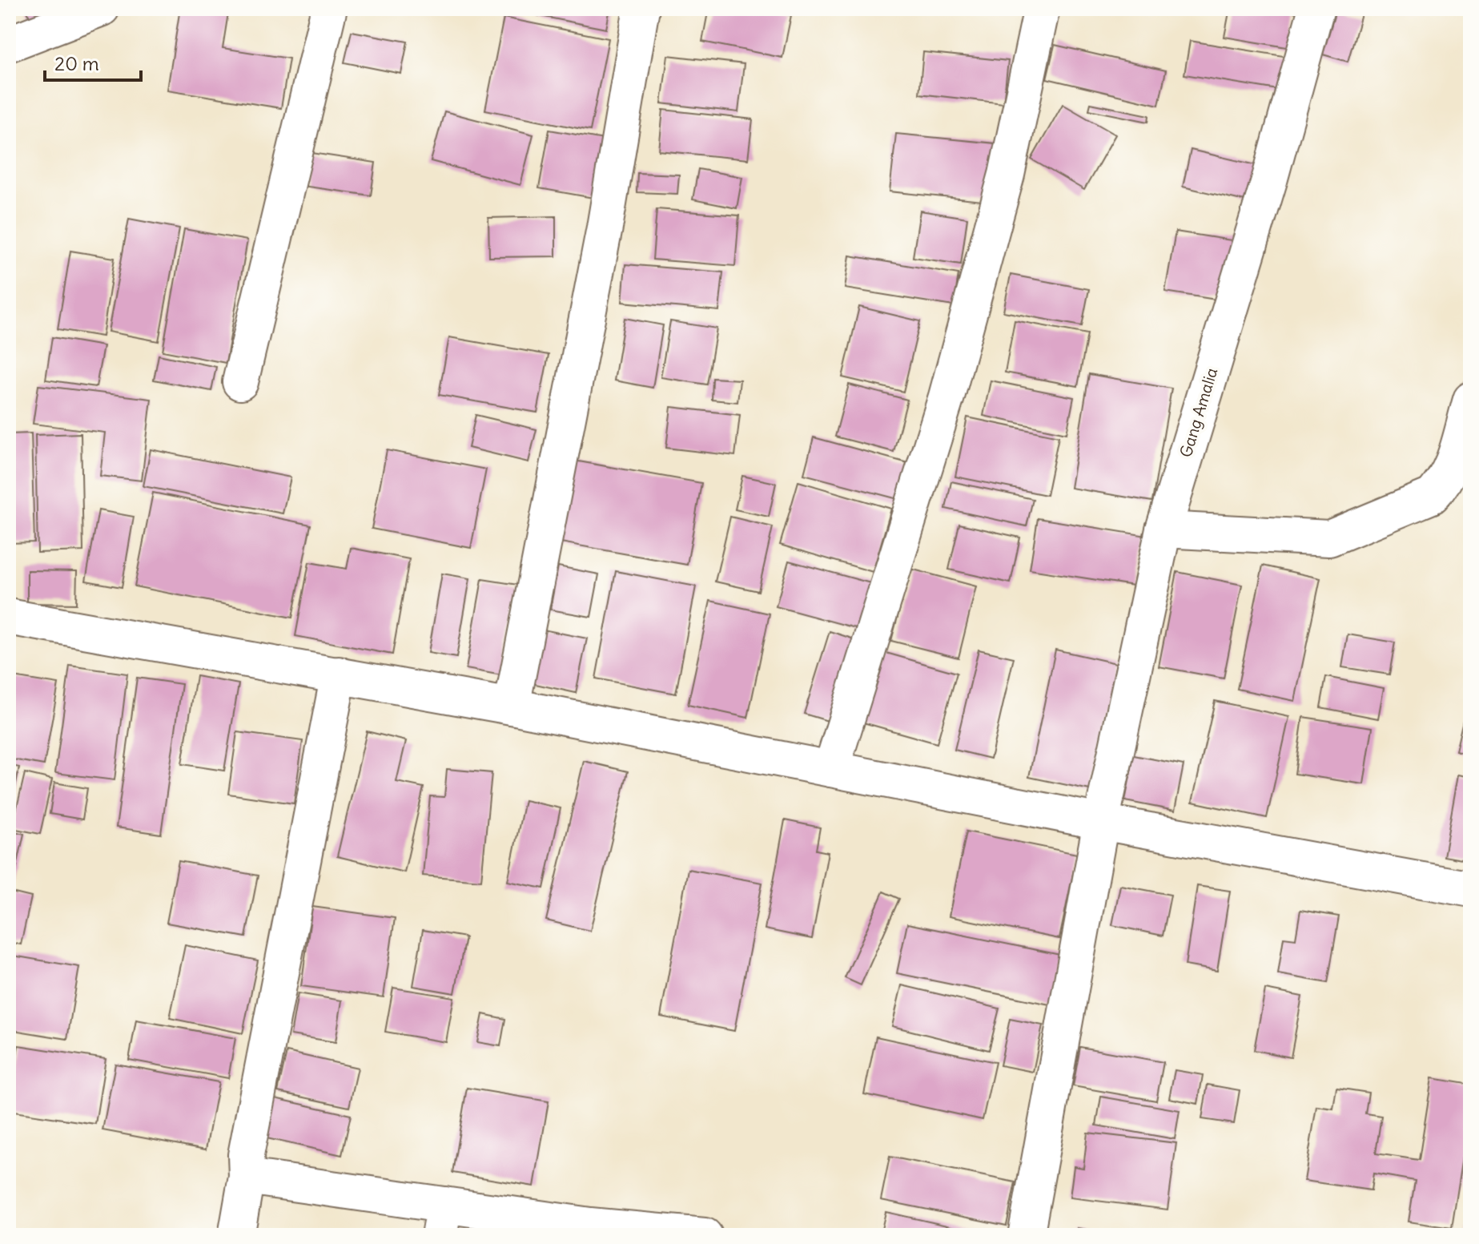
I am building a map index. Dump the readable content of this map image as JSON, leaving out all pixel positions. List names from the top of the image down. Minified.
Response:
{"streets":{"street":["Gang Amalia"]},"scale_bar":"20 m"}
